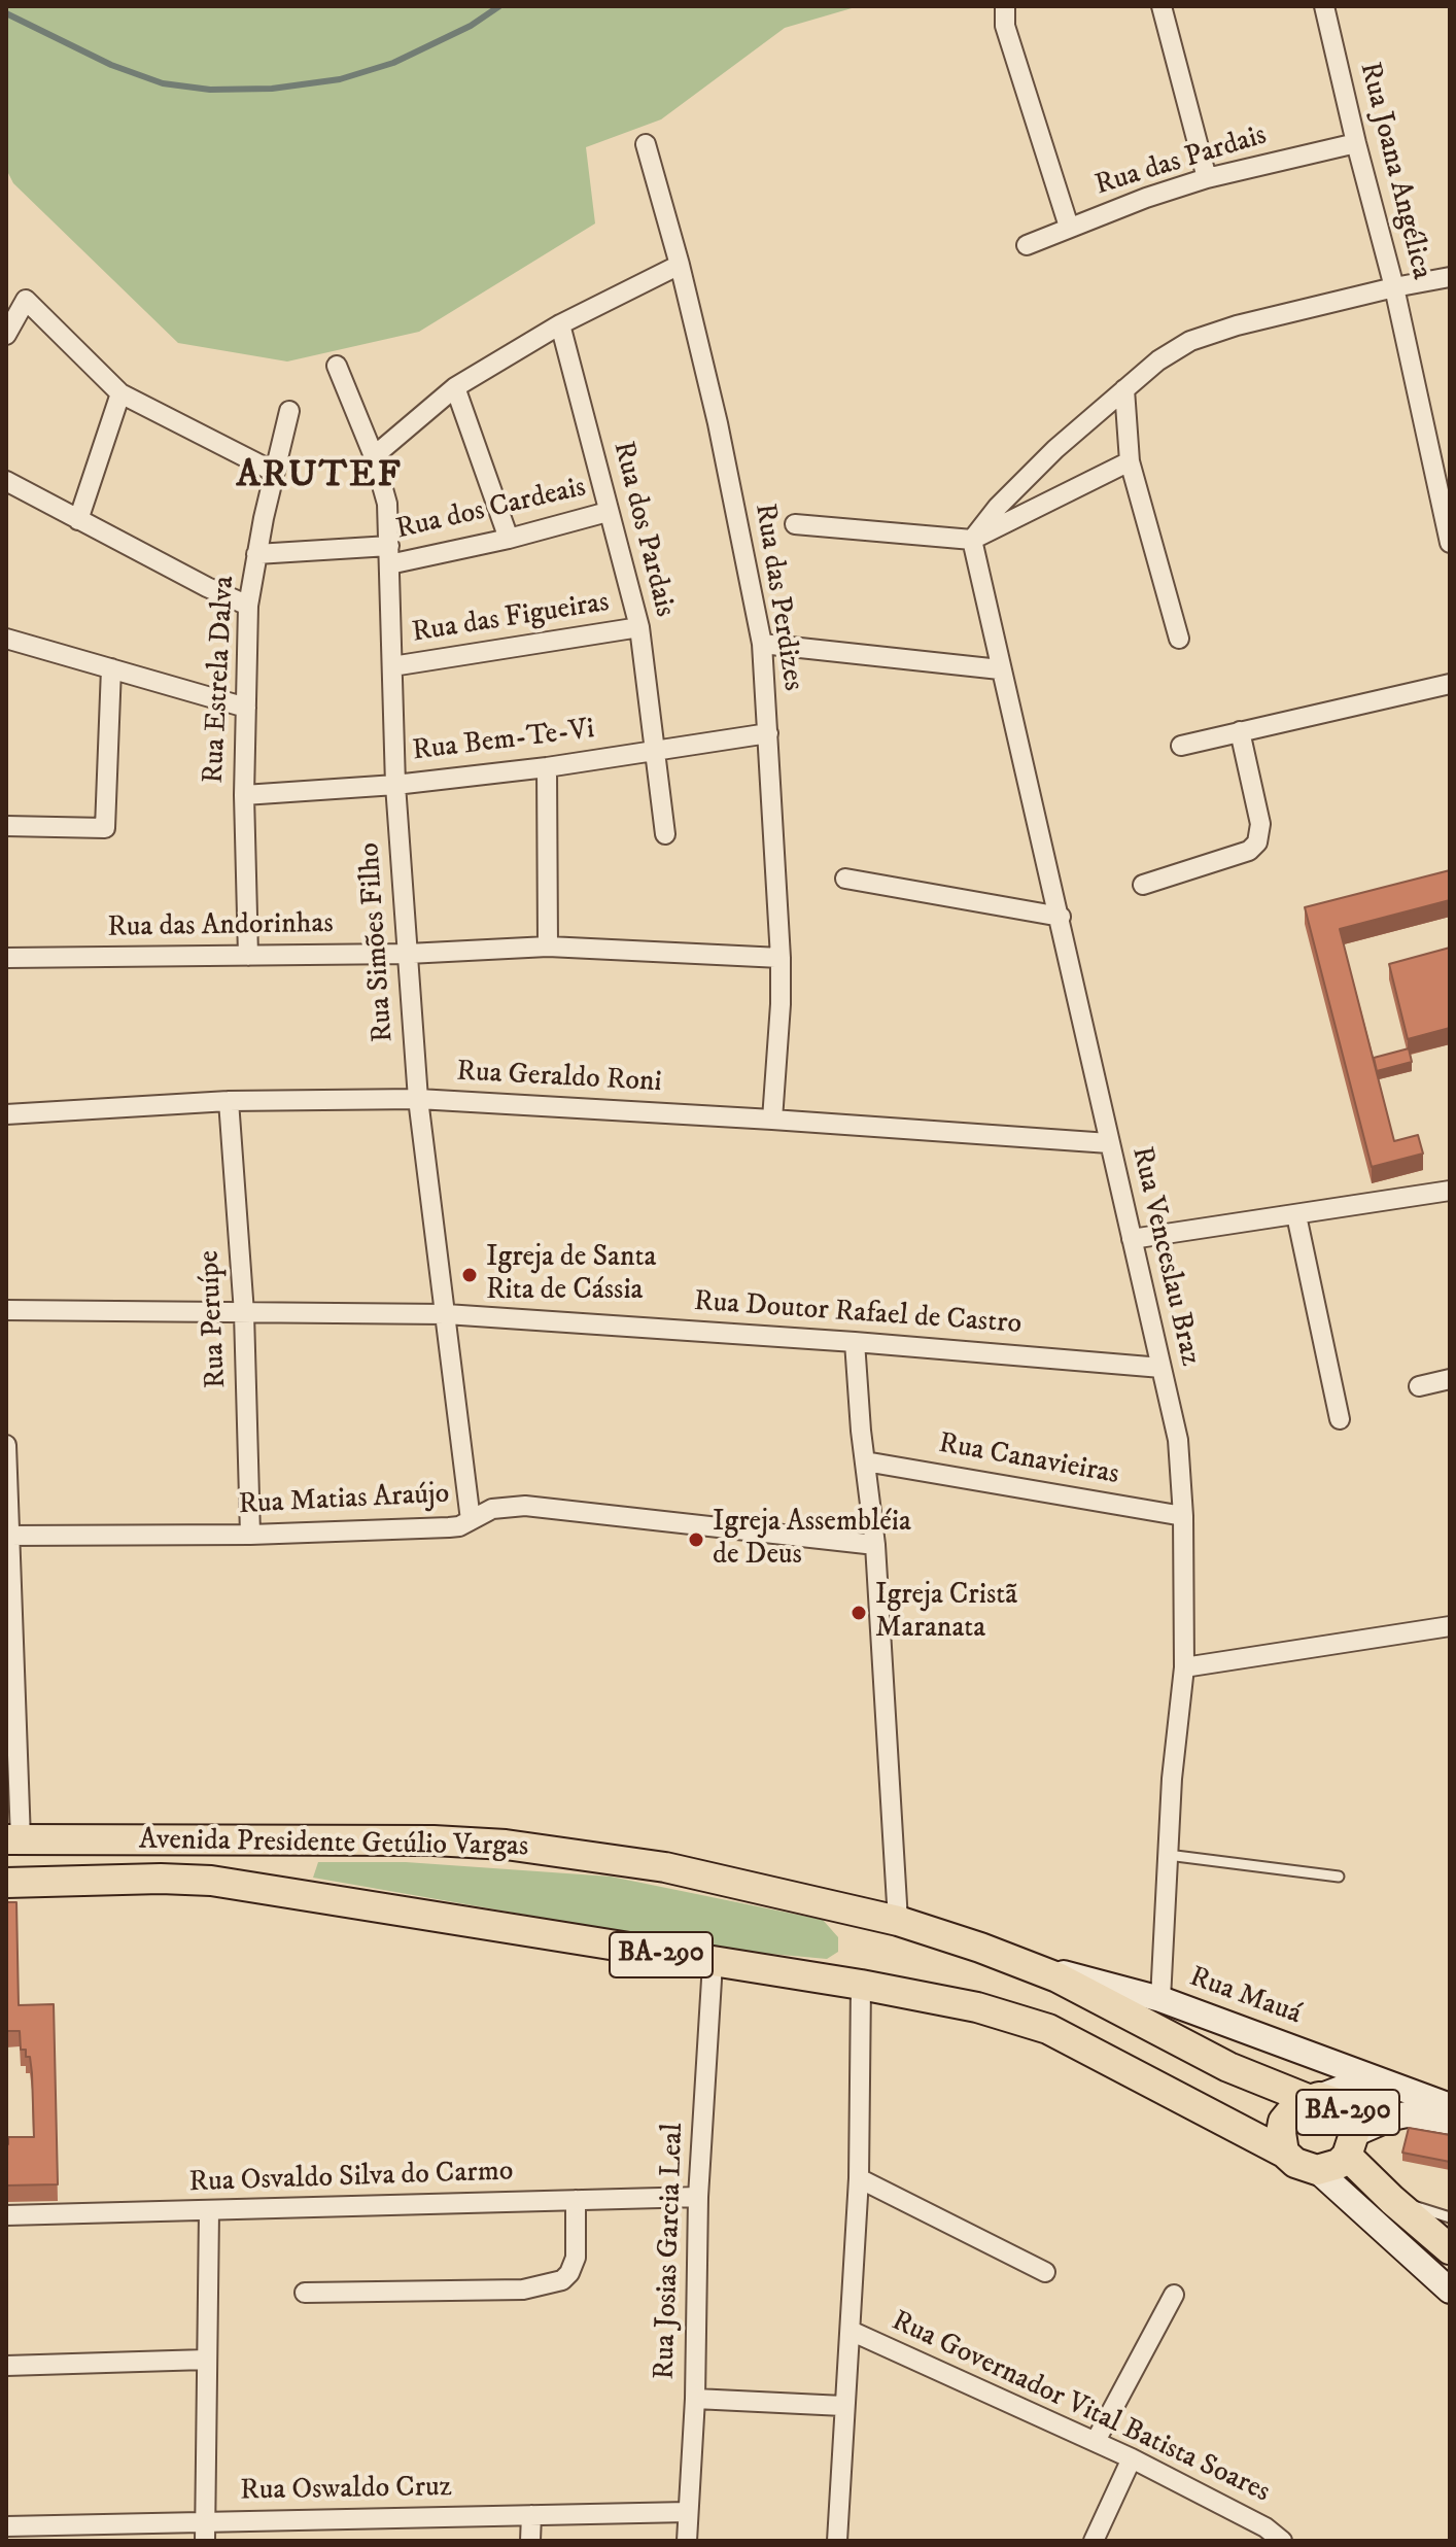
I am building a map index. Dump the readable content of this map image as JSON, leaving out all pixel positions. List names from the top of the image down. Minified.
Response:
{"streets":{"main road":["Avenida Presidente Getúlio Vargas","BA-290"],"street":["Rua das Pardais","Rua Joana Angélica","Rua dos Cardeais","Rua dos Pardais","Rua das Perdizes","Rua das Figueiras","Rua Estrela Dalva","Rua Bem-Te-Vi","Rua das Andorinhas","Rua Simões Filho","Rua Geraldo Roni","Rua Venceslau Braz","Rua Doutor Rafael de Castro","Rua Peruípe","Rua Canavieiras","Rua Matias Araújo","Rua Mauá","Rua Osvaldo Silva do Carmo","Rua Josias Garcia Leal","Rua Governador Vital Batista Soares","Rua Oswaldo Cruz"]},"crossings":[["Rua das Pardais","Rua Joana Angélica"],["Rua dos Cardeais","Rua dos Pardais"],["Rua dos Cardeais","Rua Estrela Dalva"],["Rua dos Cardeais","Rua Simões Filho"],["Rua dos Pardais","Rua das Figueiras"],["Rua dos Pardais","Rua Bem-Te-Vi"],["Rua das Perdizes","Rua Bem-Te-Vi"],["Rua das Perdizes","Rua das Andorinhas"],["Rua das Perdizes","Rua Geraldo Roni"],["Rua das Figueiras","Rua Simões Filho"],["Rua Estrela Dalva","Rua Bem-Te-Vi"],["Rua Estrela Dalva","Rua das Andorinhas"],["Rua Bem-Te-Vi","Rua Simões Filho"],["Rua das Andorinhas","Rua Simões Filho"],["Rua Simões Filho","Rua Geraldo Roni"],["Rua Simões Filho","Rua Doutor Rafael de Castro"],["Rua Simões Filho","Rua Matias Araújo"],["Rua Geraldo Roni","Rua Venceslau Braz"],["Rua Geraldo Roni","Rua Peruípe"],["Rua Venceslau Braz","Rua Doutor Rafael de Castro"],["Rua Venceslau Braz","Rua Canavieiras"],["Rua Venceslau Braz","Rua Mauá"],["Rua Doutor Rafael de Castro","Rua Peruípe"],["Rua Peruípe","Rua Matias Araújo"],["Avenida Presidente Getúlio Vargas","BA-290"],["Avenida Presidente Getúlio Vargas","Rua Mauá"],["Avenida Presidente Getúlio Vargas","Rua Josias Garcia Leal"],["Rua Osvaldo Silva do Carmo","Rua Josias Garcia Leal"],["Rua Josias Garcia Leal","Rua Oswaldo Cruz"]],"districts":["ARUTEF"],"places":["Igreja de Santa Rita de Cássia","Igreja Assembléia de Deus","Igreja Cristã Maranata"]}
